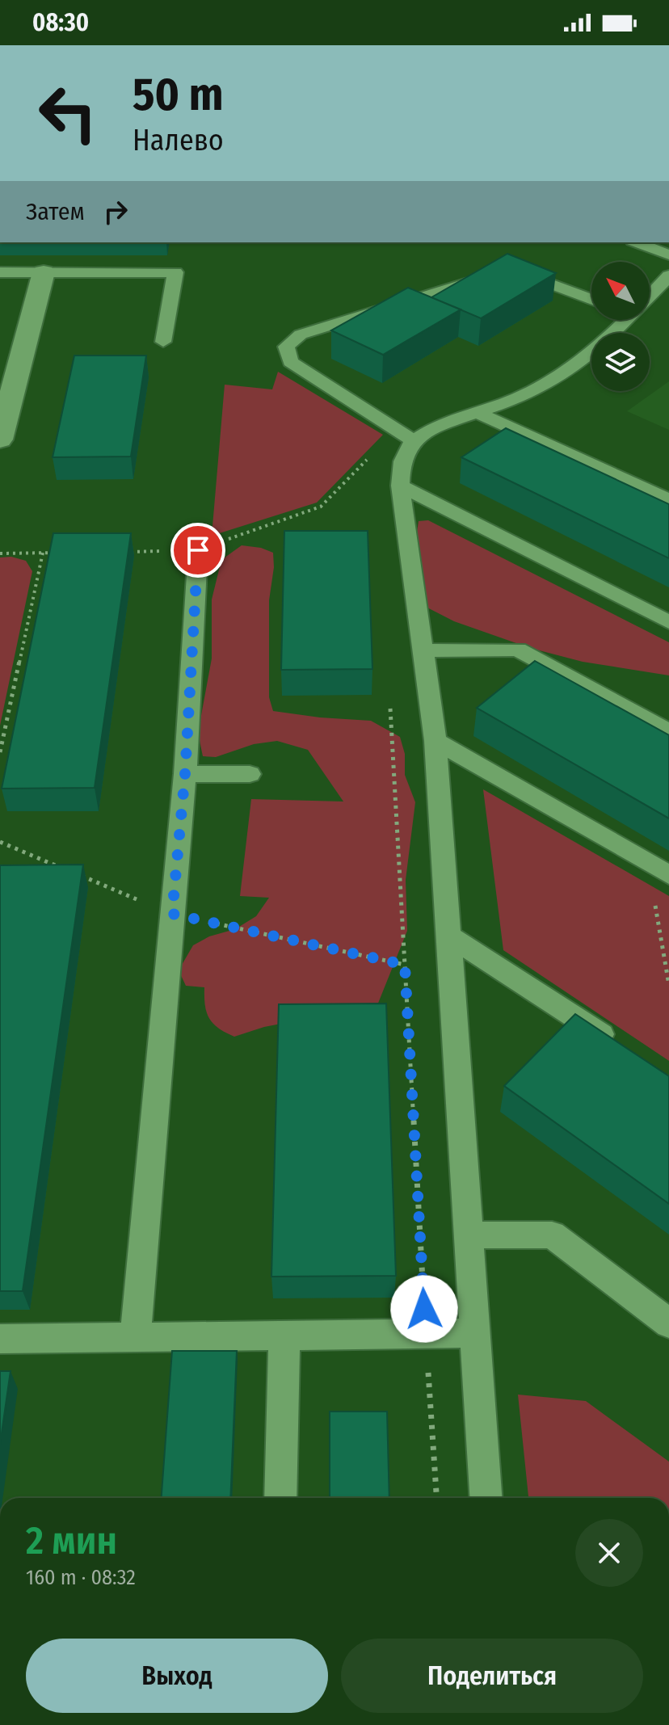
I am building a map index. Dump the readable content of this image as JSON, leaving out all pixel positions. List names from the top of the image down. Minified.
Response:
{"north":"top left","page":{"status":"08:30","turn":["50 m","Налево"],"then":"Затем","heading":["2 мин","160 m · 08:32"],"buttons":["Выход","Поделиться"]}}
